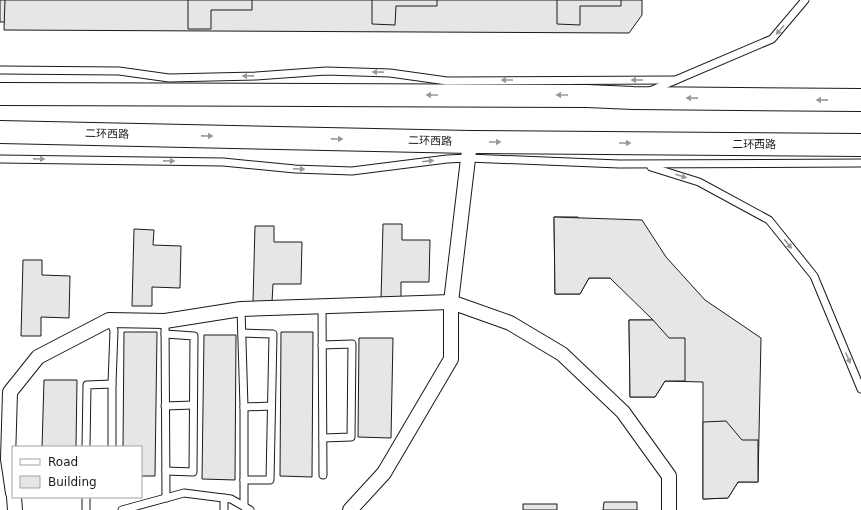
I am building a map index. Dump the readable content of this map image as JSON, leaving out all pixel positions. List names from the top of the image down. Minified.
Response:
{"streets":{"highway":["二环西路"]},"legend":["Road","Building"]}
